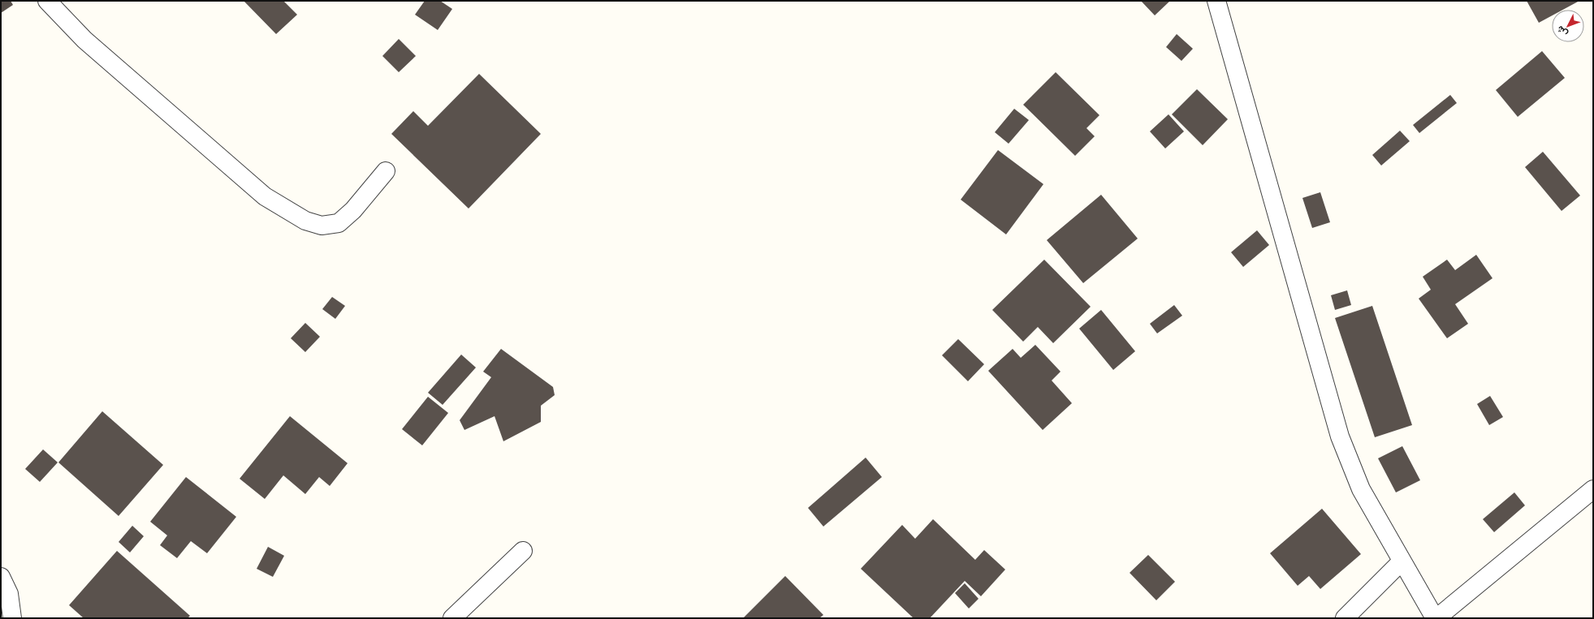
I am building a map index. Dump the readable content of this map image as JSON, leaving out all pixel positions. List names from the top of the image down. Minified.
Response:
{"north":"bottom left"}
